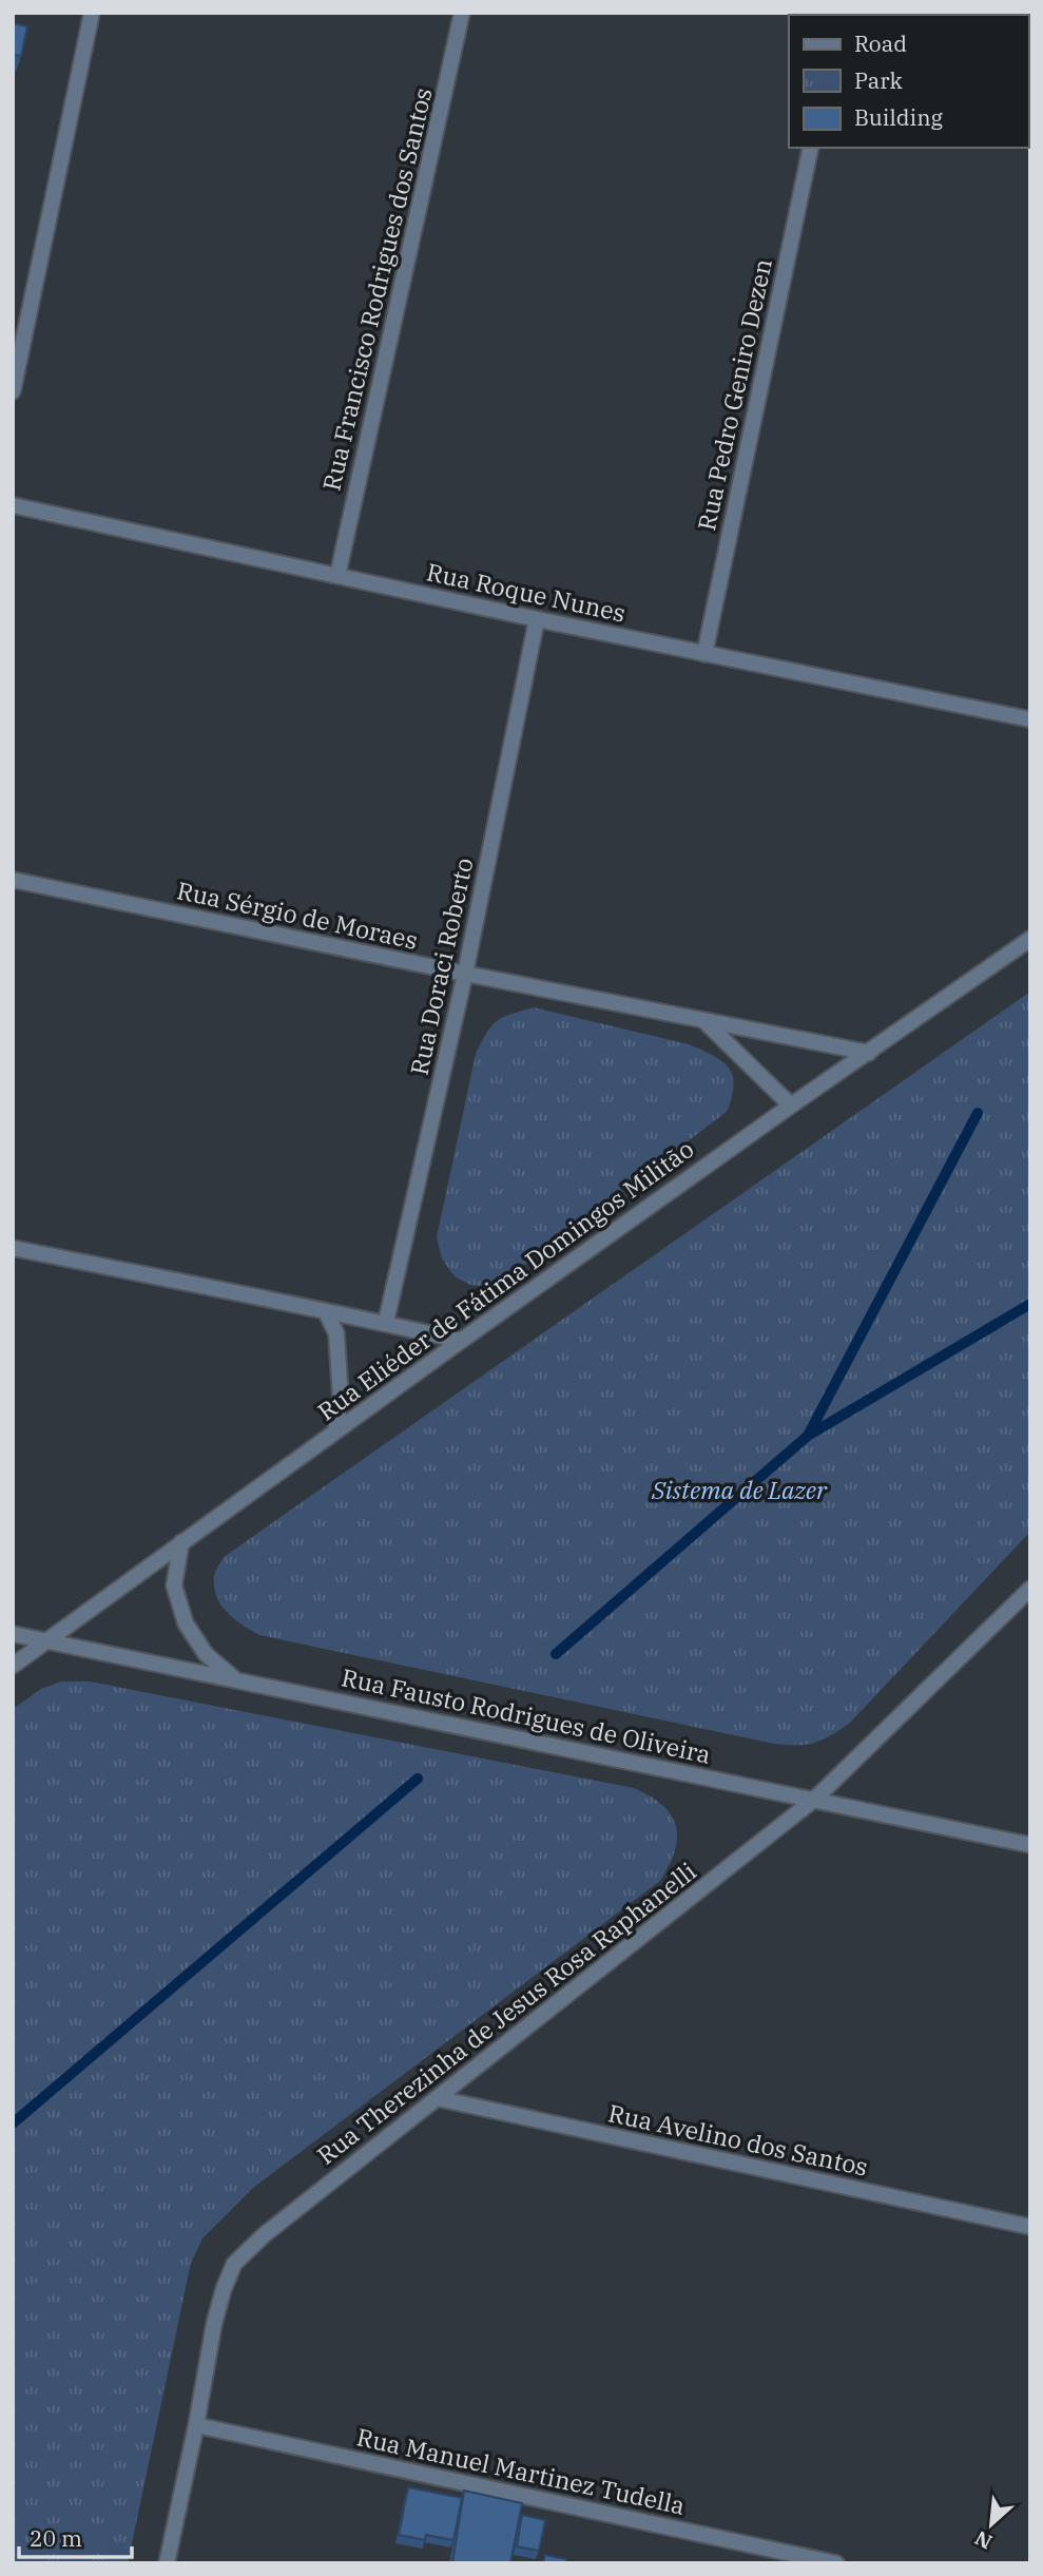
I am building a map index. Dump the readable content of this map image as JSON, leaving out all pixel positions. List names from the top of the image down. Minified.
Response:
{"streets":{"street":["Rua Francisco Rodrigues dos Santos","Rua Pedro Geniro Dezen","Rua Roque Nunes","Rua Sérgio de Moraes","Rua Doraci Roberto","Rua Eliéder de Fátima Domingos Militão","Rua Fausto Rodrigues de Oliveira","Rua Therezinha de Jesus Rosa Raphanelli","Rua Avelino dos Santos","Rua Manuel Martinez Tudella"]},"crossings":[["Rua Francisco Rodrigues dos Santos","Rua Roque Nunes"],["Rua Pedro Geniro Dezen","Rua Roque Nunes"],["Rua Roque Nunes","Rua Doraci Roberto"],["Rua Sérgio de Moraes","Rua Doraci Roberto"],["Rua Sérgio de Moraes","Rua Eliéder de Fátima Domingos Militão"],["Rua Eliéder de Fátima Domingos Militão","Rua Fausto Rodrigues de Oliveira"],["Rua Fausto Rodrigues de Oliveira","Rua Therezinha de Jesus Rosa Raphanelli"],["Rua Therezinha de Jesus Rosa Raphanelli","Rua Avelino dos Santos"],["Rua Therezinha de Jesus Rosa Raphanelli","Rua Manuel Martinez Tudella"]],"parks":["Sistema de Lazer"],"legend":["Road","Park","Building"],"scale_bar":"20 m","north":"bottom left"}
